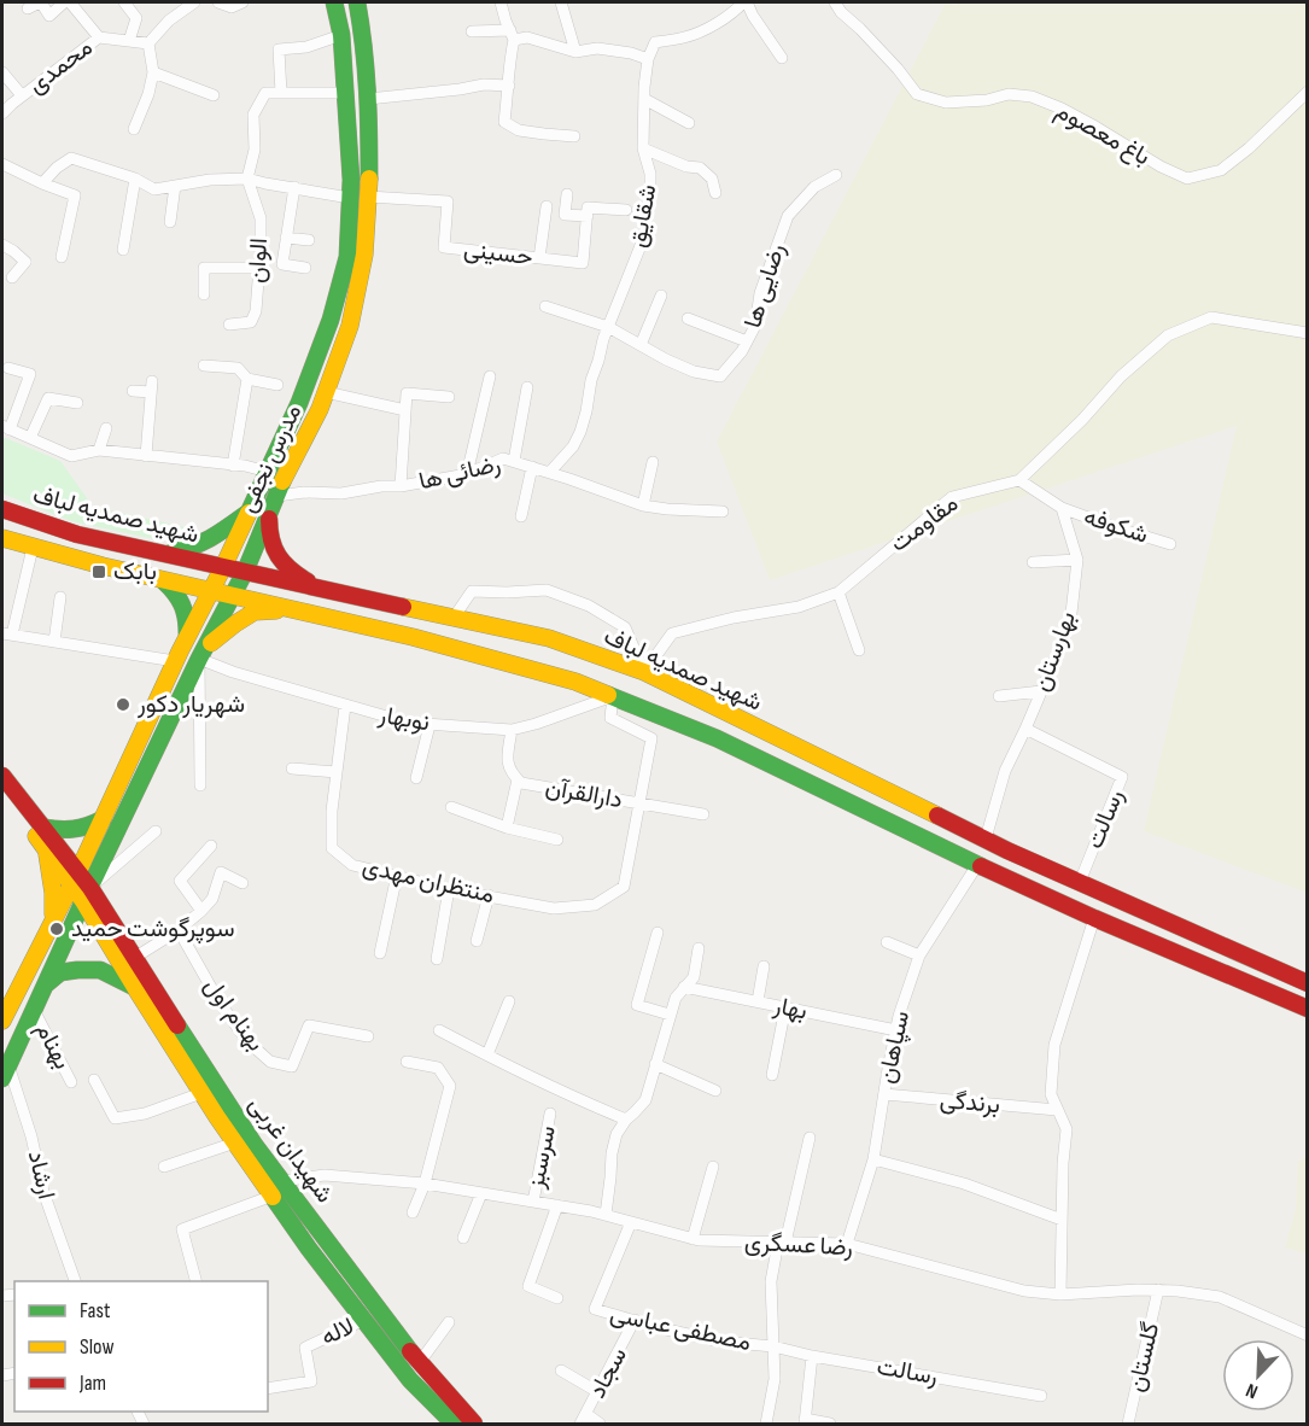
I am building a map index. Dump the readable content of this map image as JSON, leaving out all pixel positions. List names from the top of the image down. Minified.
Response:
{"streets":{"main road":["مدرس نجفی","شهید صمدیه لباف","شهیدان غربی"],"street":["محمدی","باغ معصوم","شقایق","حسینی","الوان","رضایی ها","رضائی ها","مقاومت","شکوفه","بهارستان","نوبهار","دارالقرآن","رسالت","منتظران مهدی","بهار","بهنام اول","بهنام","سپاهان","برندگی","سرسبز","ارشاد","رضا عسگری","مصطفی عباسی","لاله","گلستان","سجاد"]},"crossings":[["شقایق","رضایی ها"],["شقایق","رضائی ها"],["حسینی","مدرس نجفی"],["مدرس نجفی","رضائی ها"],["مدرس نجفی","شهید صمدیه لباف"],["مدرس نجفی","نوبهار"],["مدرس نجفی","بهنام"],["مدرس نجفی","شهیدان غربی"],["مدرس نجفی","ارشاد"],["شهید صمدیه لباف","مقاومت"],["شهید صمدیه لباف","بهارستان"],["شهید صمدیه لباف","نوبهار"],["شهید صمدیه لباف","رسالت"],["شهید صمدیه لباف","سپاهان"],["شکوفه","بهارستان"],["بهارستان","رسالت"],["نوبهار","دارالقرآن"],["نوبهار","منتظران مهدی"],["دارالقرآن","منتظران مهدی"],["رسالت","مصطفی عباسی"],["بهار","سپاهان"],["سپاهان","برندگی"],["سپاهان","رضا عسگری"],["شهیدان غربی","رضا عسگری"],["شهیدان غربی","لاله"],["سرسبز","رضا عسگری"],["رضا عسگری","مصطفی عباسی"],["رضا عسگری","گلستان"],["مصطفی عباسی","سجاد"]],"places":{"transit":["بابک"],"other":["شهریار دکور","سوپرگوشت حمید"]},"legend":["Fast","Slow","Jam"],"north":"bottom left"}
